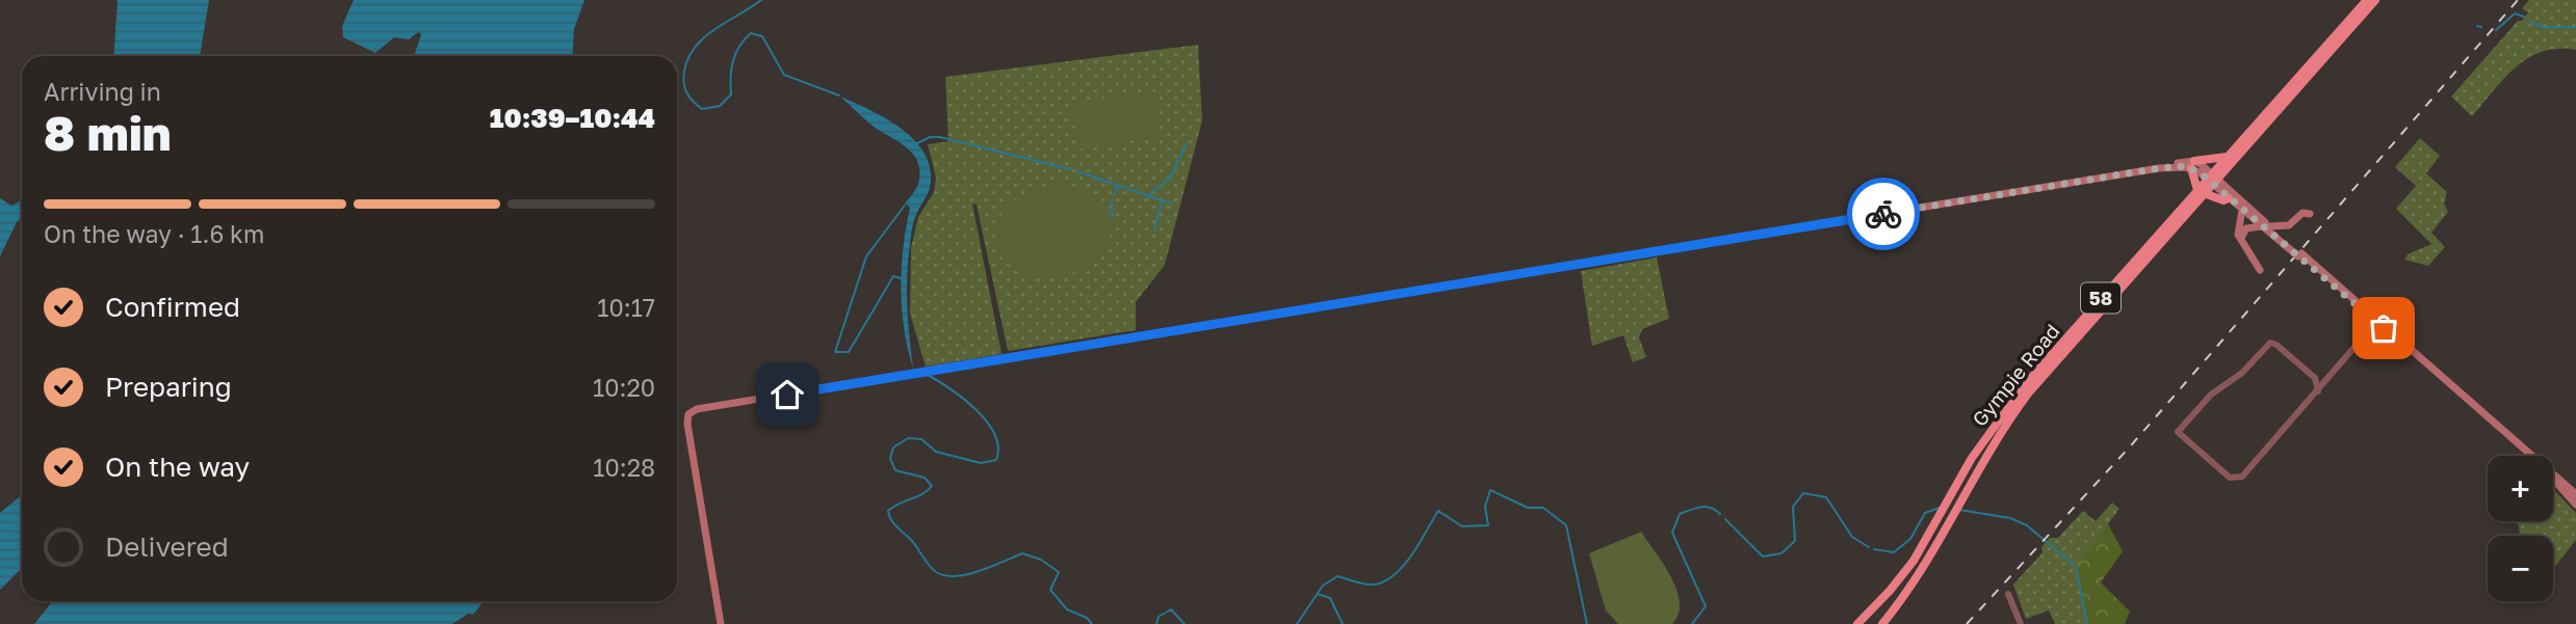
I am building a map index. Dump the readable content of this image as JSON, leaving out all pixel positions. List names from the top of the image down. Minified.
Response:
{"streets":{"highway":["58","Gympie Road"]},"page":{"heading":["8 min","Arriving in","10:39–10:44"],"bar":"On the way · 1.6 km","list":[["Confirmed","10:17"],["Preparing","10:20"],["On the way","10:28"],"Delivered"],"map_buttons":["+","−"]}}
